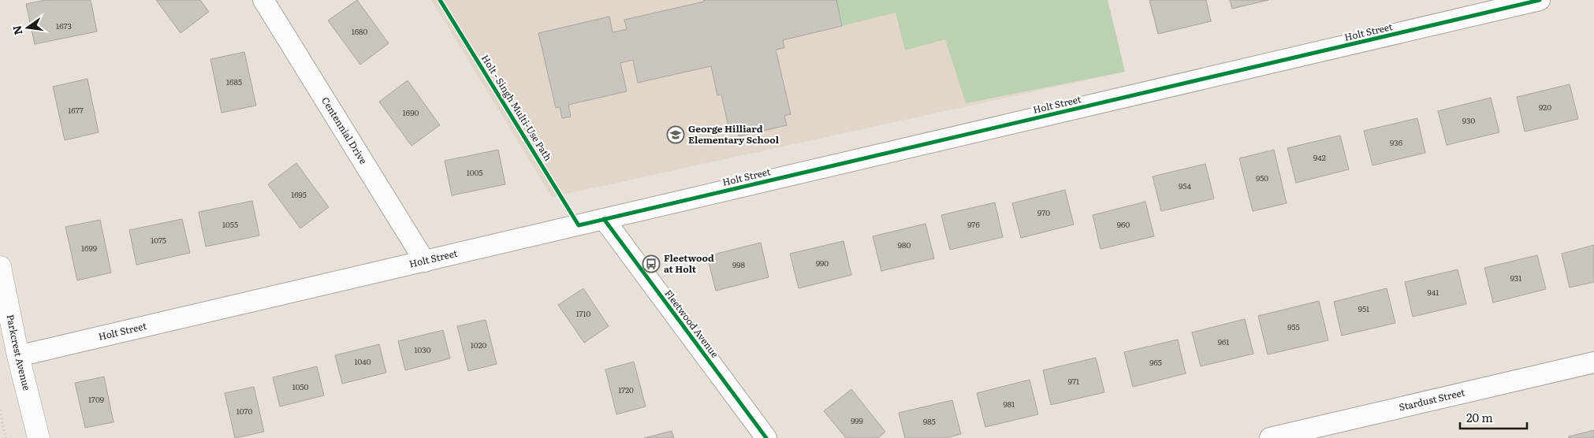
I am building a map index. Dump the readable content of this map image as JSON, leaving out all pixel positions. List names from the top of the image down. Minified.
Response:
{"streets":{"street":["Holt Street","Centennial Drive","Fleetwood Avenue","Parkcrest Avenue","Stardust Street"],"cycle path":["Holt - Singh Multi-Use Path"]},"crossings":[["Holt Street","Centennial Drive"],["Holt Street","Fleetwood Avenue"],["Holt Street","Parkcrest Avenue"]],"places":{"school or university":["George Hilliard Elementary School"],"bus stop":["Fleetwood at Holt"]},"house_numbers":["1673","1680","1685","920","1677","1690","930","936","942","1005","950","954","1695","970","1055","976","960","1075","980","1699","990","998","931","941","951","1710","955","961","1020","1030","1040","965","971","1050","1720","1709","981","1070","999","985"],"scale_bar":"20 m","north":"left"}
